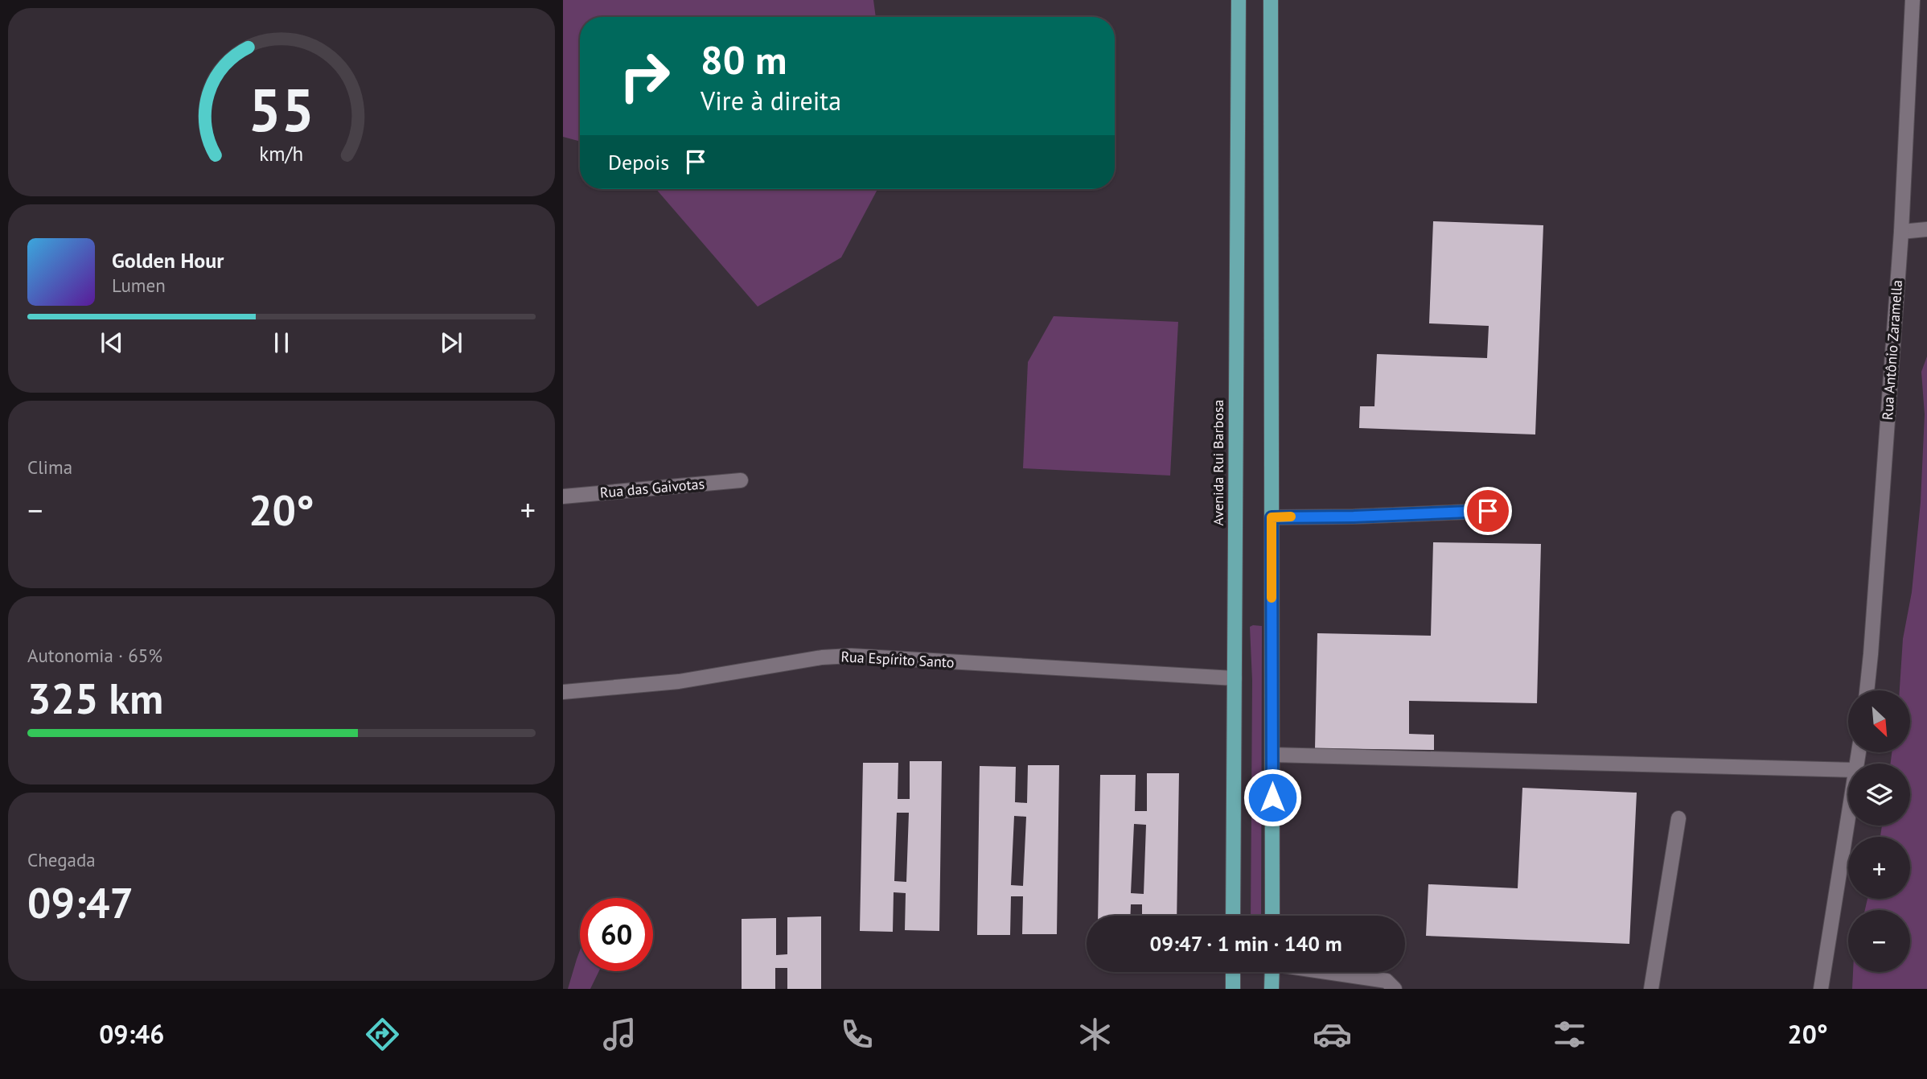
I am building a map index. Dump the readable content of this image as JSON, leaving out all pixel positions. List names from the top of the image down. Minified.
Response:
{"streets":{"main road":["Avenida Rui Barbosa"],"street":["Rua Antônio Zaramella","Rua das Gaivotas","Rua Espírito Santo"]},"crossings":[["Avenida Rui Barbosa","Rua Espírito Santo"]],"north":"bottom right","page":{"turn":["80 m","Vire à direita"],"then":"Depois","song":["Golden Hour","Lumen"],"tile":["Clima",["Autonomia · 65%","325 km"],["Chegada","09:47"]],"heat":["−","20°","+"],"map_buttons":["+","−"],"limit":"60","trip":"09:47 · 1 min · 140 m","tabs":["09:46","20°"],"gauge":["55","km/h"]}}
